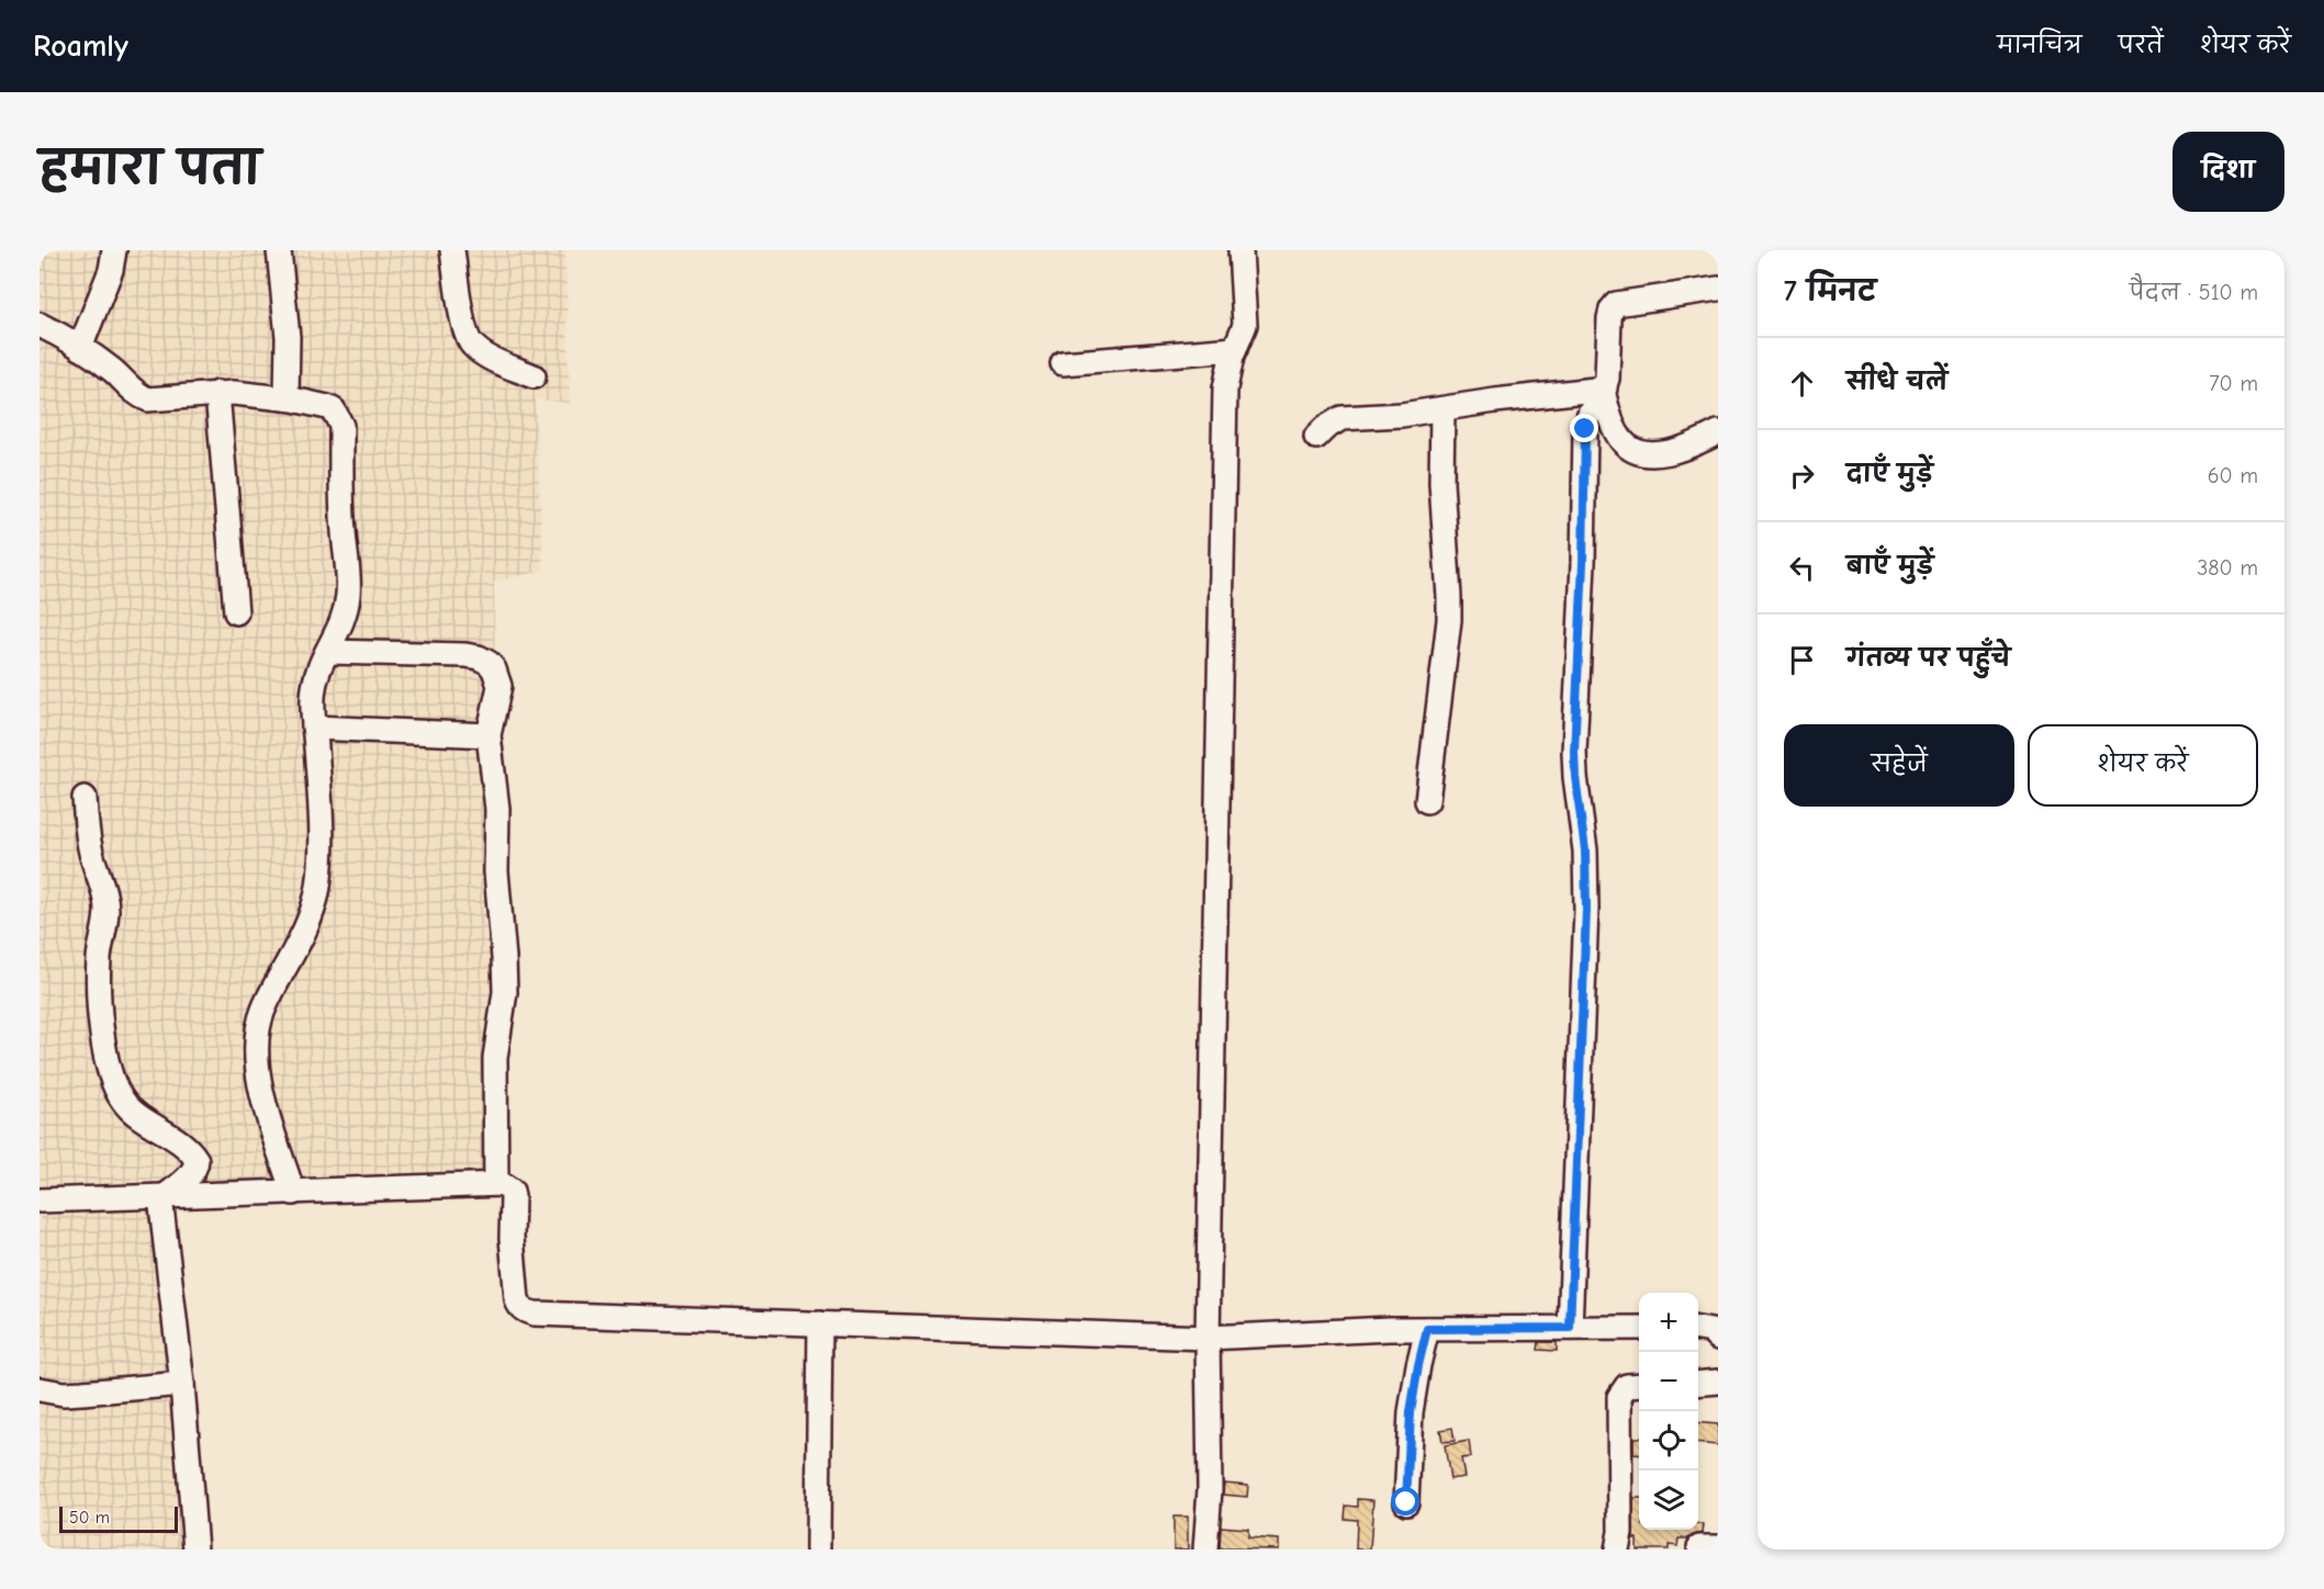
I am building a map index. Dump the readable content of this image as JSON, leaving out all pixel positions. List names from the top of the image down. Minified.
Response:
{"scale_bar":"50 m","page":{"header":"Roamly","nav":["मानचित्र","परतें","शेयर करें"],"title":"हमारा पता","buttons":["दिशा",["सहेजें","शेयर करें"]],"heading":["7 मिनट","पैदल · 510 m"],"list":[["सीधे चलें","70 m"],["दाएँ मुड़ें","60 m"],["बाएँ मुड़ें","380 m"],"गंतव्य पर पहुँचे"],"map_buttons":["+","−"],"scale":"50 m"}}
